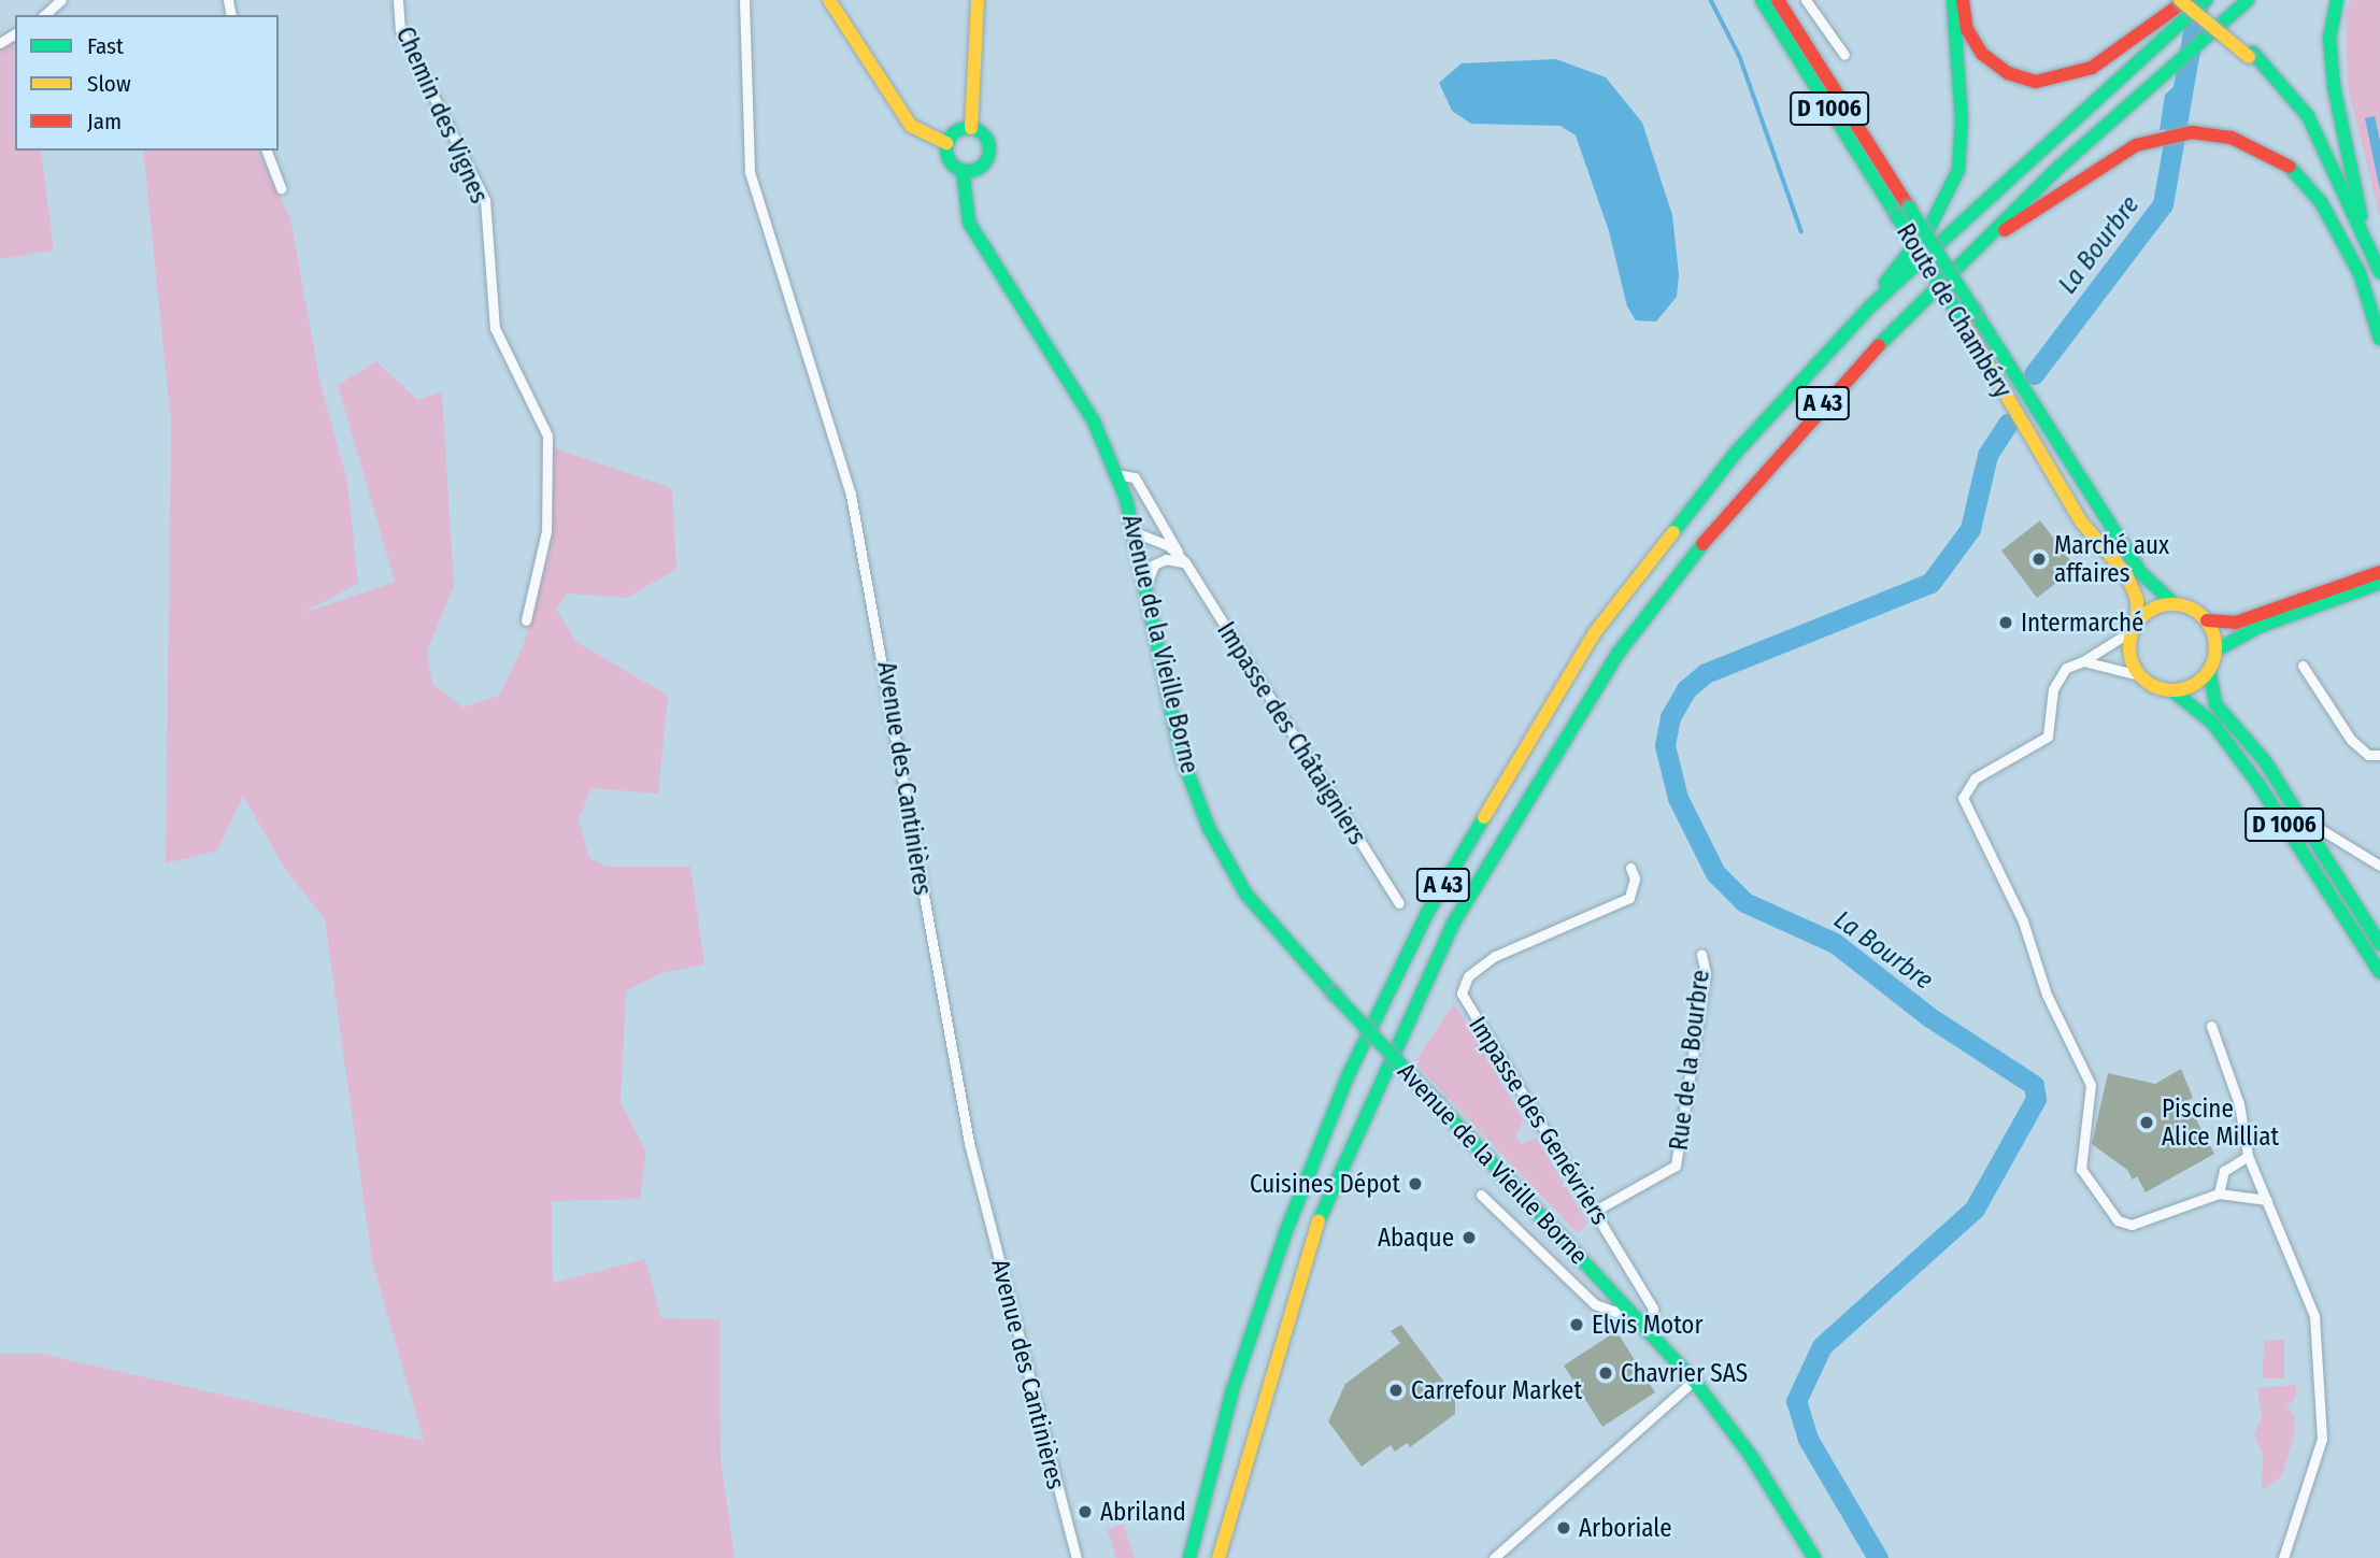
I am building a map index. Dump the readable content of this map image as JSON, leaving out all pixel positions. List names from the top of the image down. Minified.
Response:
{"streets":{"main road":["D 1006","Route de Chambéry","A 43","Avenue de la Vieille Borne"],"street":["Chemin des Vignes","Impasse des Châtaigniers","Avenue des Cantinières","Rue de la Bourbre","Impasse des Genévriers"]},"crossings":[["D 1006","Route de Chambéry"],["Avenue de la Vieille Borne","Impasse des Châtaigniers"],["Avenue de la Vieille Borne","Impasse des Genévriers"],["Rue de la Bourbre","Impasse des Genévriers"]],"water":["La Bourbre"],"places":["Marché aux affaires","Intermarché","Piscine Alice Milliat","Cuisines Dépot","Abaque","Elvis Motor","Chavrier SAS","Carrefour Market","Abriland","Arboriale"],"legend":["Fast","Slow","Jam"]}
